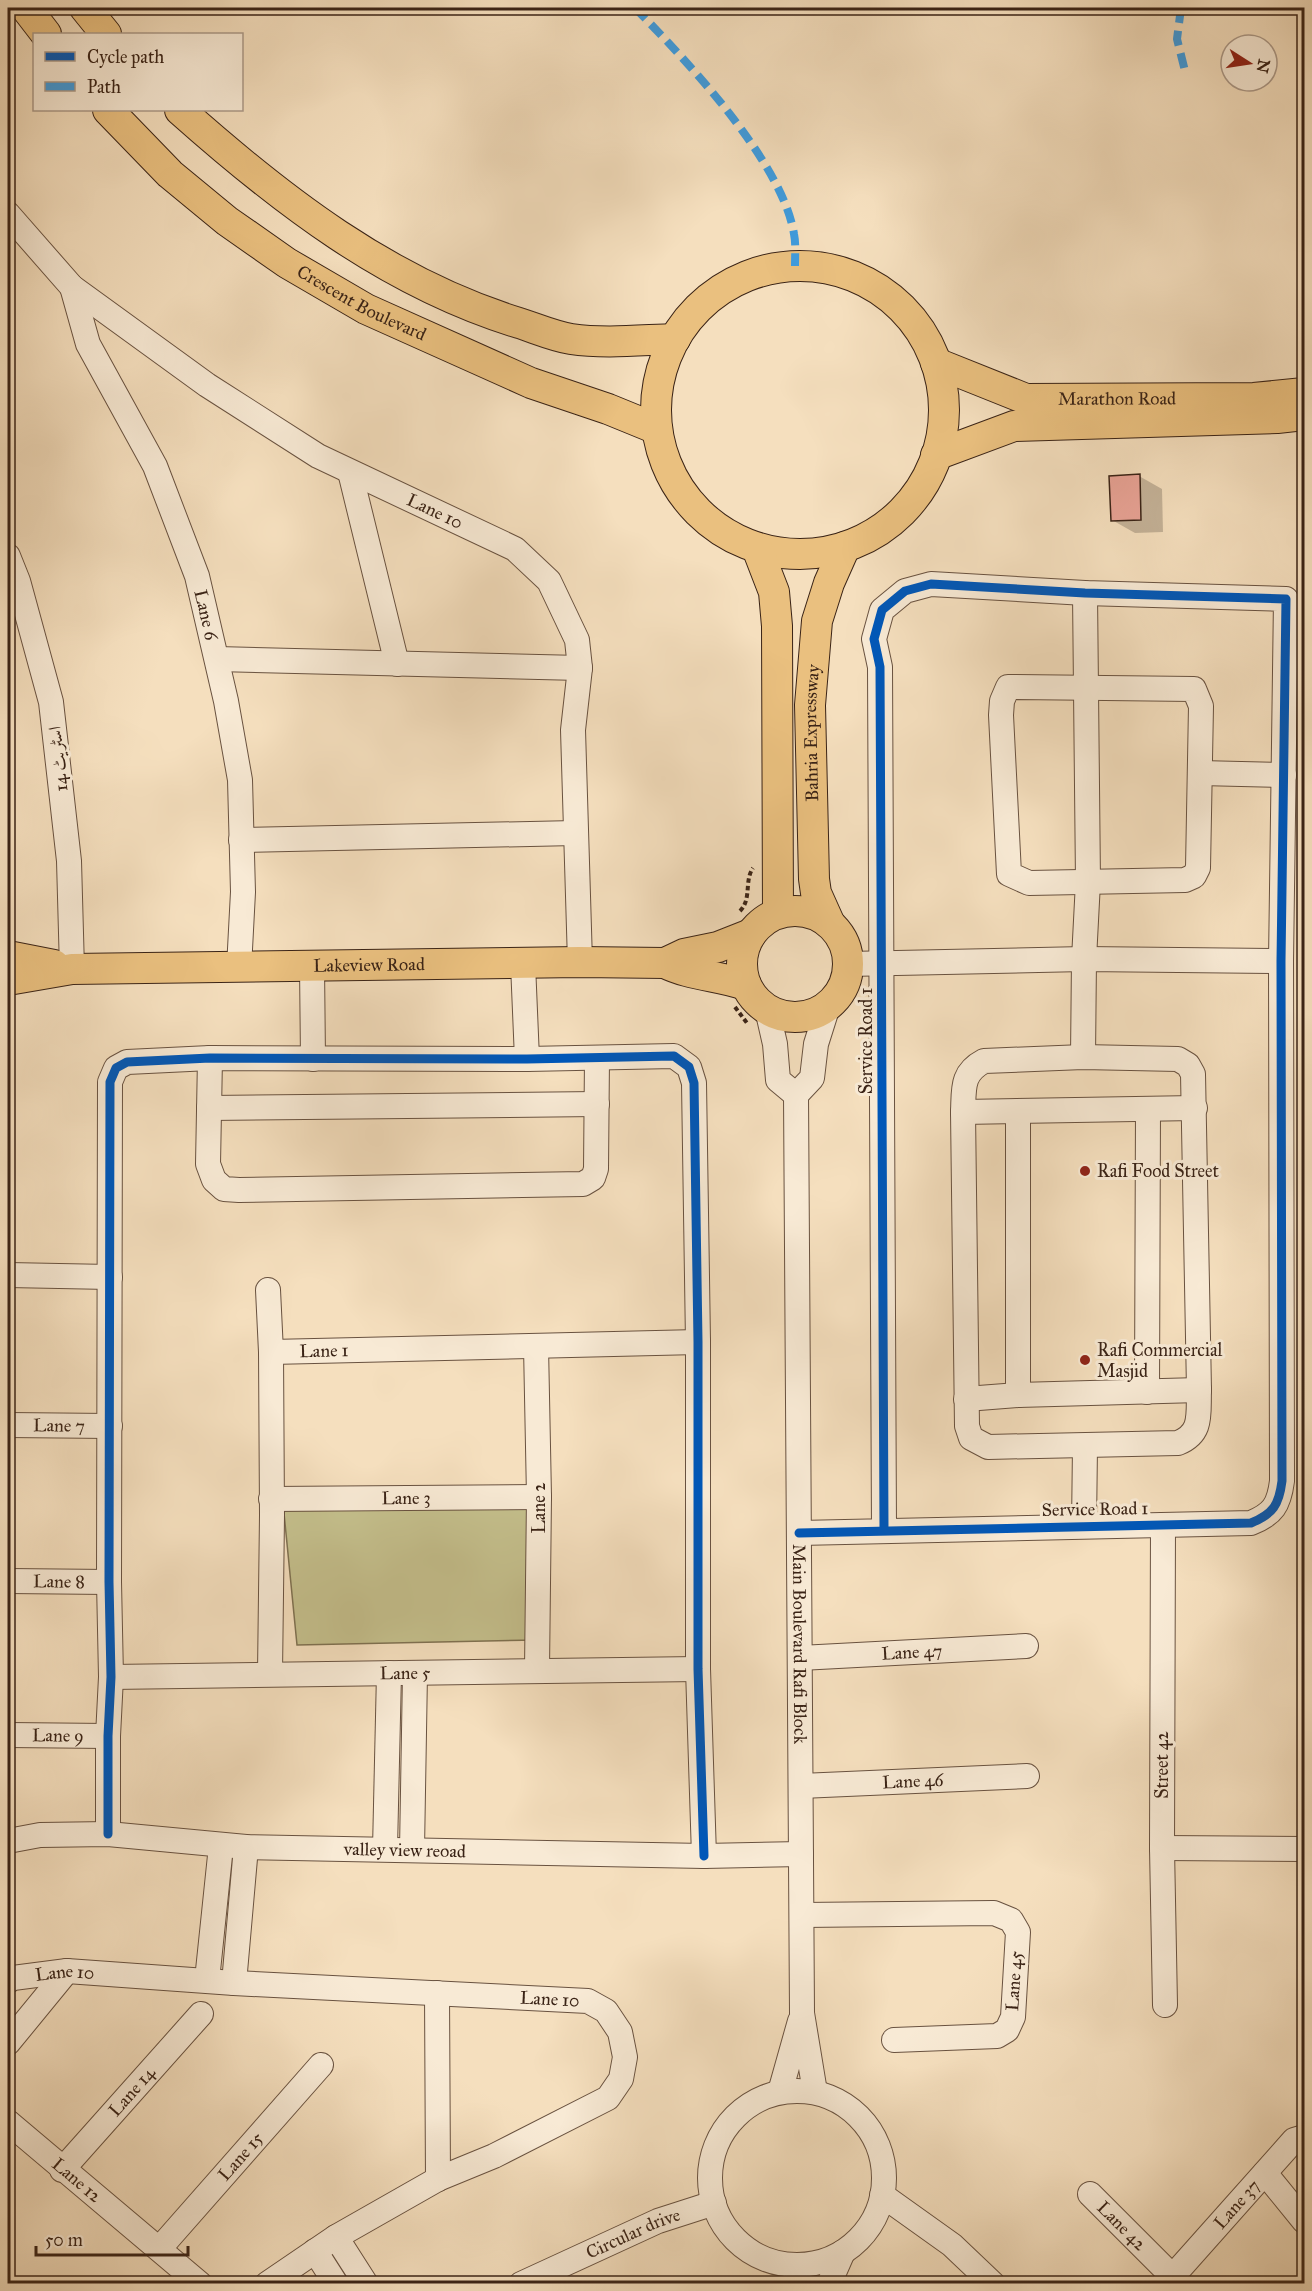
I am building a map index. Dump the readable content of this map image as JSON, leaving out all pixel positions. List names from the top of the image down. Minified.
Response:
{"streets":{"main road":["Crescent Boulevard","Marathon Road","Bahria Expressway","Lakeview Road"],"street":["Lane 10","Lane 6","اسٹریٹ 14","Service Road 1","Lane 1","Lane 7","Lane 3","Lane 2","Lane 8","Main Boulevard Rafi Block","Lane 47","Lane 5","Lane 9","Street 42","Lane 46","valley view reoad","Lane 45","Lane 14","Lane 15","Lane 12","Lane 37","Lane 42","Circular drive"]},"crossings":[["Lane 10","Lane 6"],["Lane 10","Lakeview Road"],["Lane 6","Lakeview Road"],["اسٹریٹ 14","Lakeview Road"],["Service Road 1","Main Boulevard Rafi Block"],["Service Road 1","Street 42"],["Lane 1","Lane 2"],["Lane 3","Lane 2"],["Lane 2","Lane 5"],["Main Boulevard Rafi Block","Lane 47"],["Main Boulevard Rafi Block","Lane 46"],["Main Boulevard Rafi Block","valley view reoad"],["Main Boulevard Rafi Block","Lane 45"],["Lane 14","Lane 12"],["Lane 15","Lane 12"],["Lane 37","Lane 42"]],"places":["Rafi Food Street","Rafi Commercial Masjid"],"legend":["Cycle path","Path"],"scale_bar":"50 m","north":"right"}
